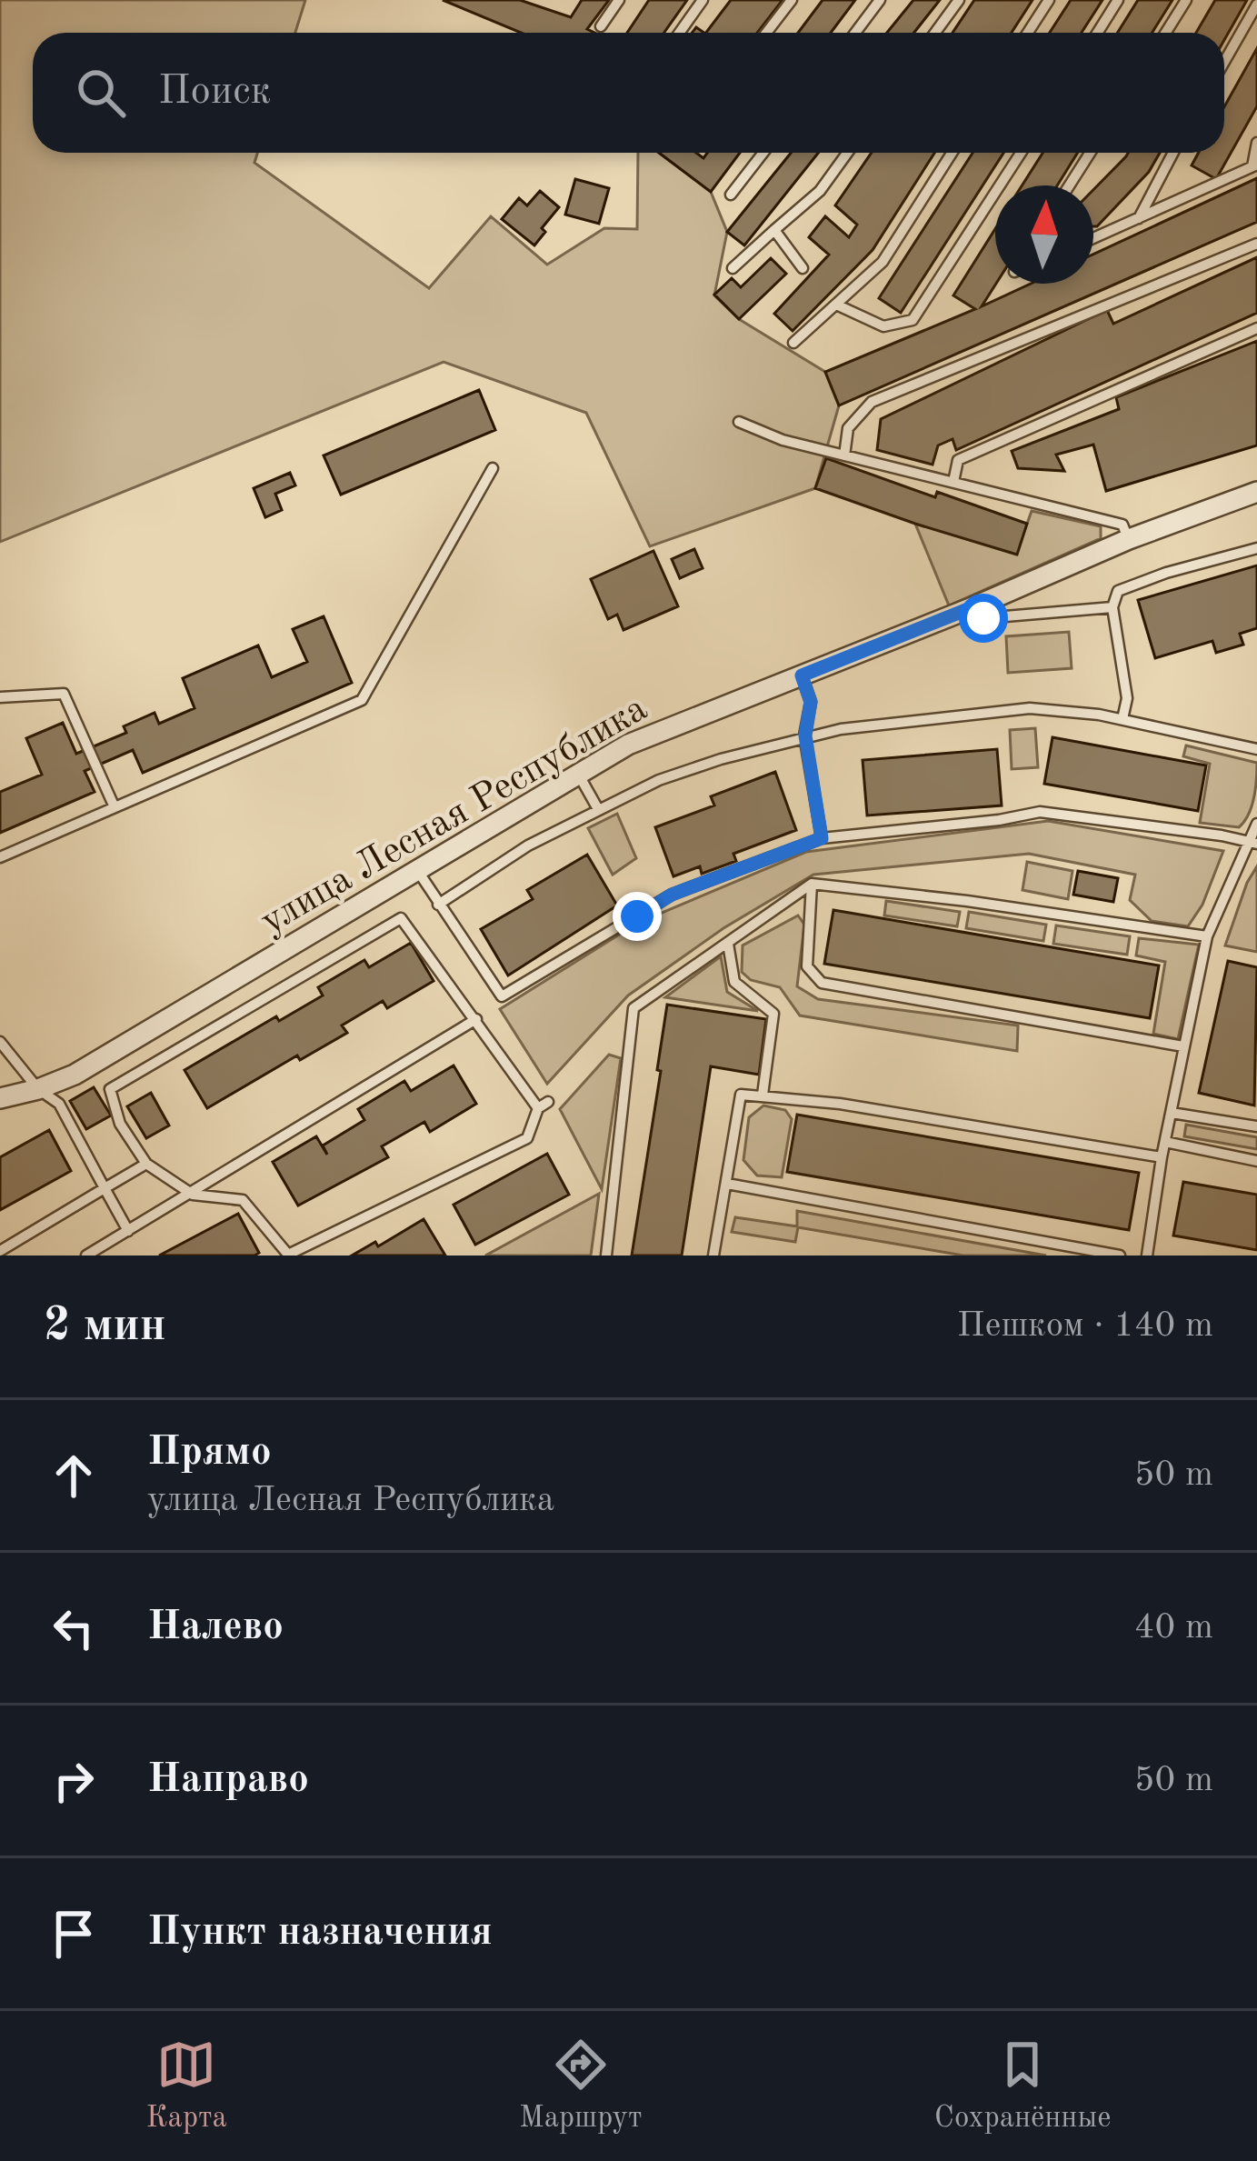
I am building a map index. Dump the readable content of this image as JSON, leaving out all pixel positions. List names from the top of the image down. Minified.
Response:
{"streets":{"street":["улица Лесная Республика"]},"north":"top","page":{"search":"Поиск","heading":["2 мин","Пешком · 140 m"],"list":[["Прямо","улица Лесная Республика","50 m"],["Налево","40 m"],["Направо","50 m"],"Пункт назначения"],"nav":["Карта","Маршрут","Сохранённые"]}}
